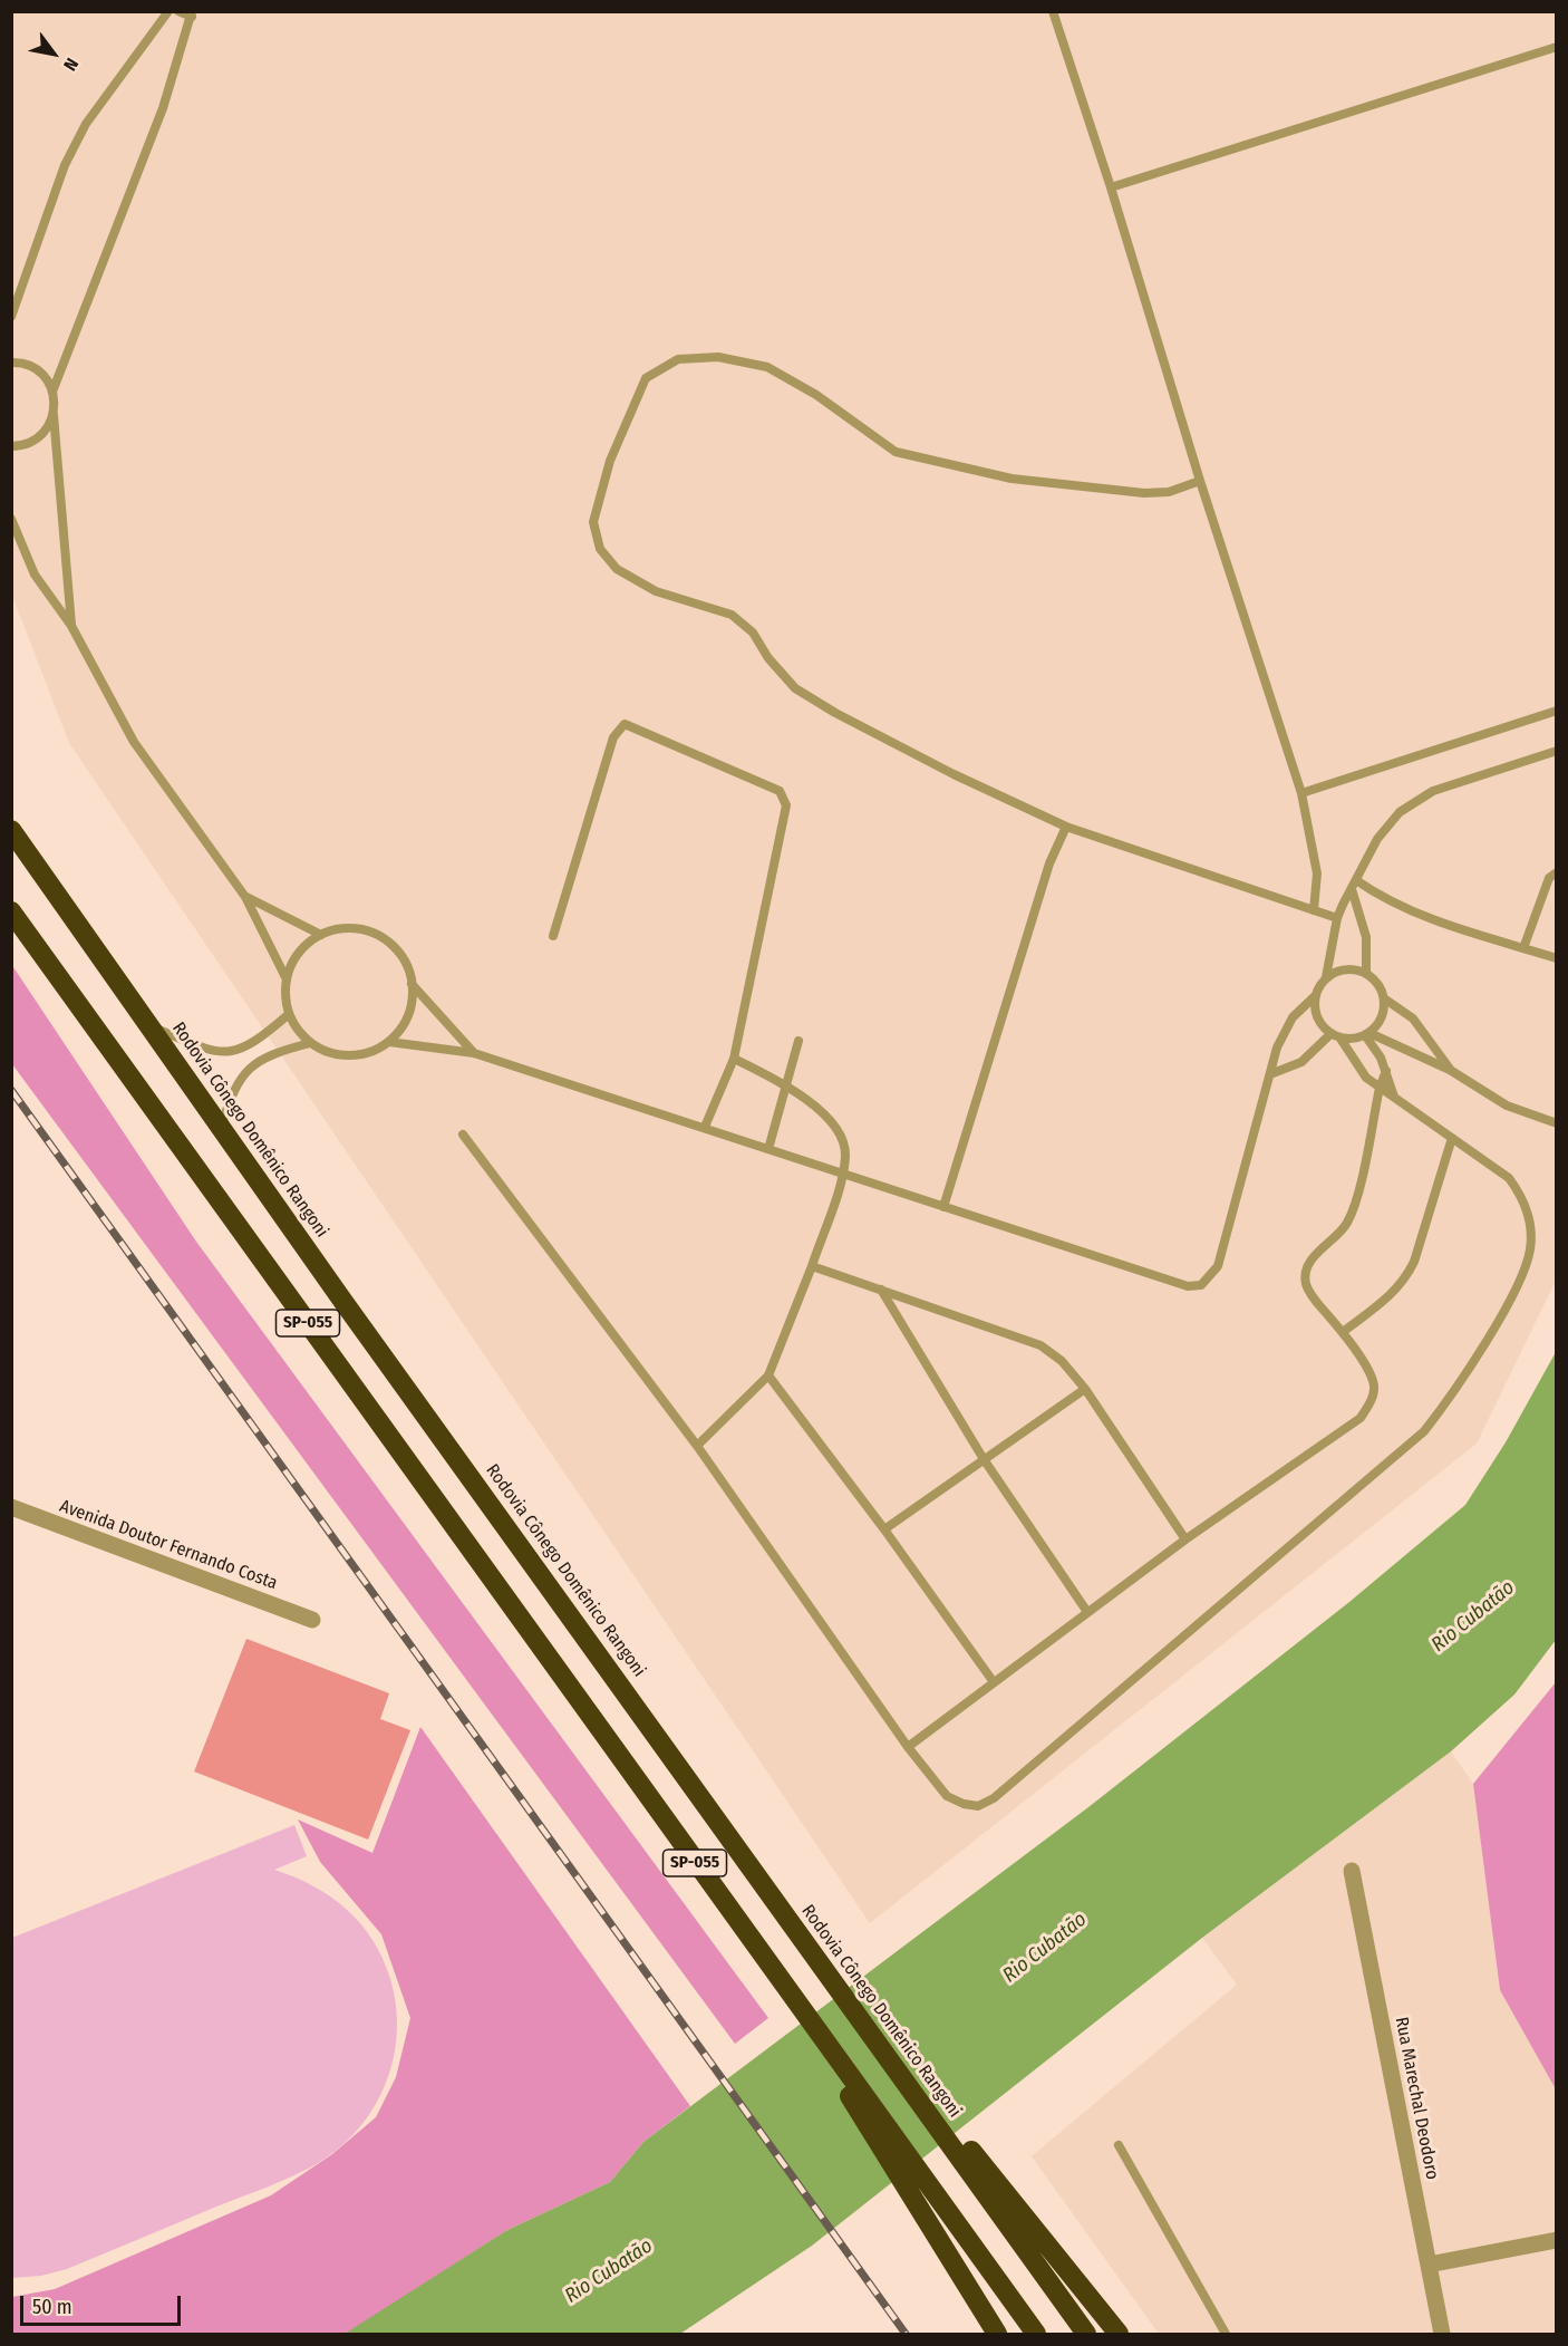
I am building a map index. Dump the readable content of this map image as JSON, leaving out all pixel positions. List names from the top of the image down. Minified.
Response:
{"streets":{"highway":["Rodovia Cônego Domênico Rangoni","SP-055"],"street":["Avenida Doutor Fernando Costa","Rua Marechal Deodoro"]},"water":["Rio Cubatão"],"scale_bar":"50 m","north":"bottom right"}
